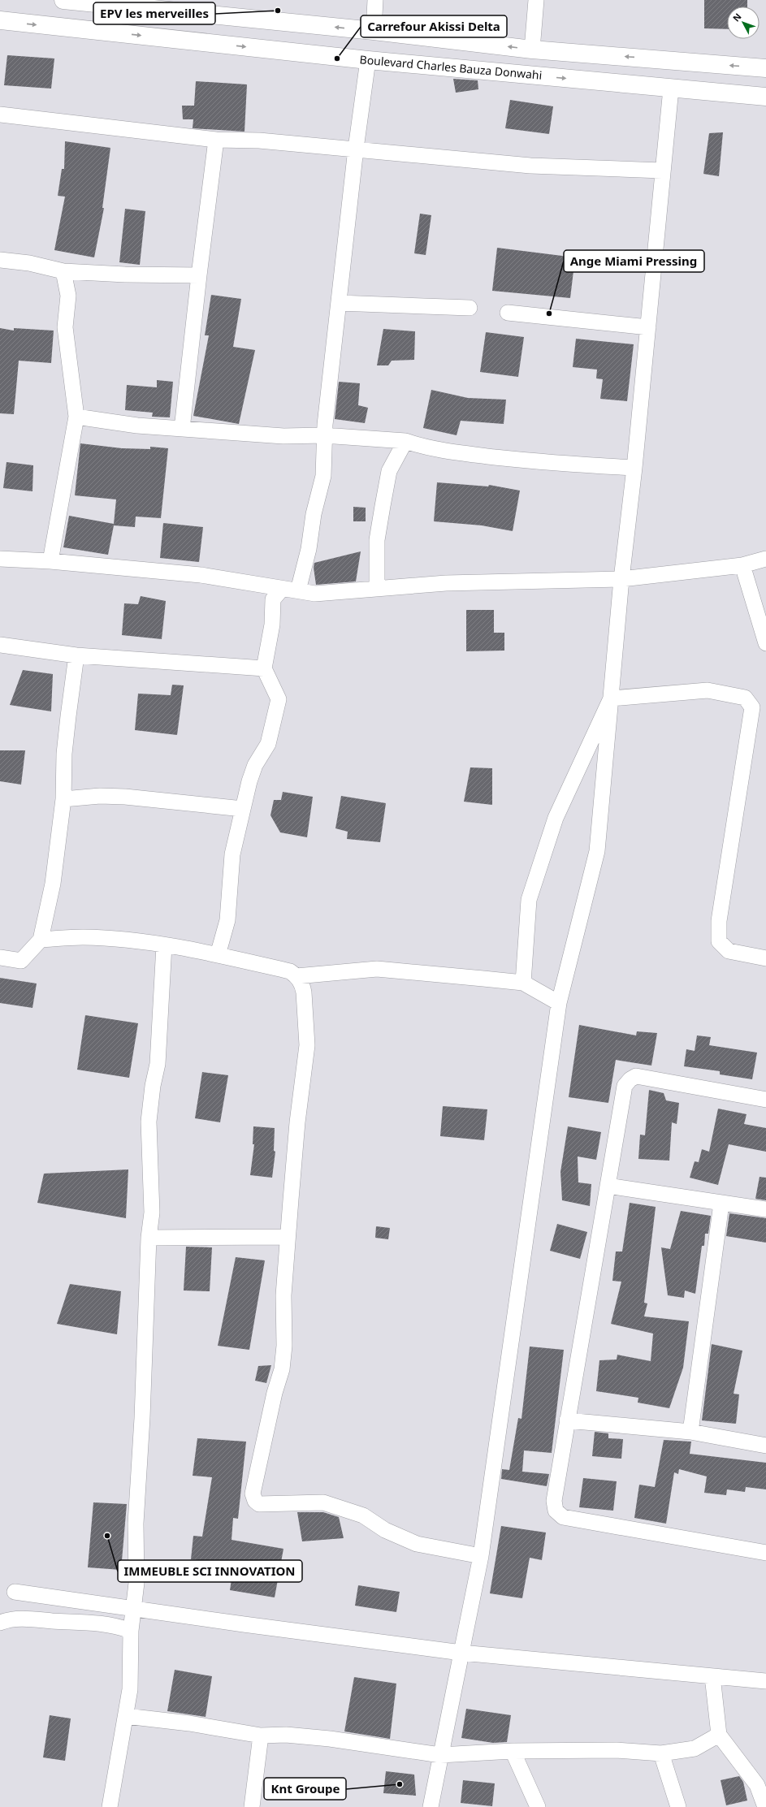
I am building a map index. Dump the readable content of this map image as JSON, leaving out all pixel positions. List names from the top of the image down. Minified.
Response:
{"streets":{"main road":["Boulevard Charles Bauza Donwahi"]},"places":["EPV les merveilles","Carrefour Akissi Delta","Ange Miami Pressing","IMMEUBLE SCI INNOVATION","Knt Groupe"],"north":"top left"}
